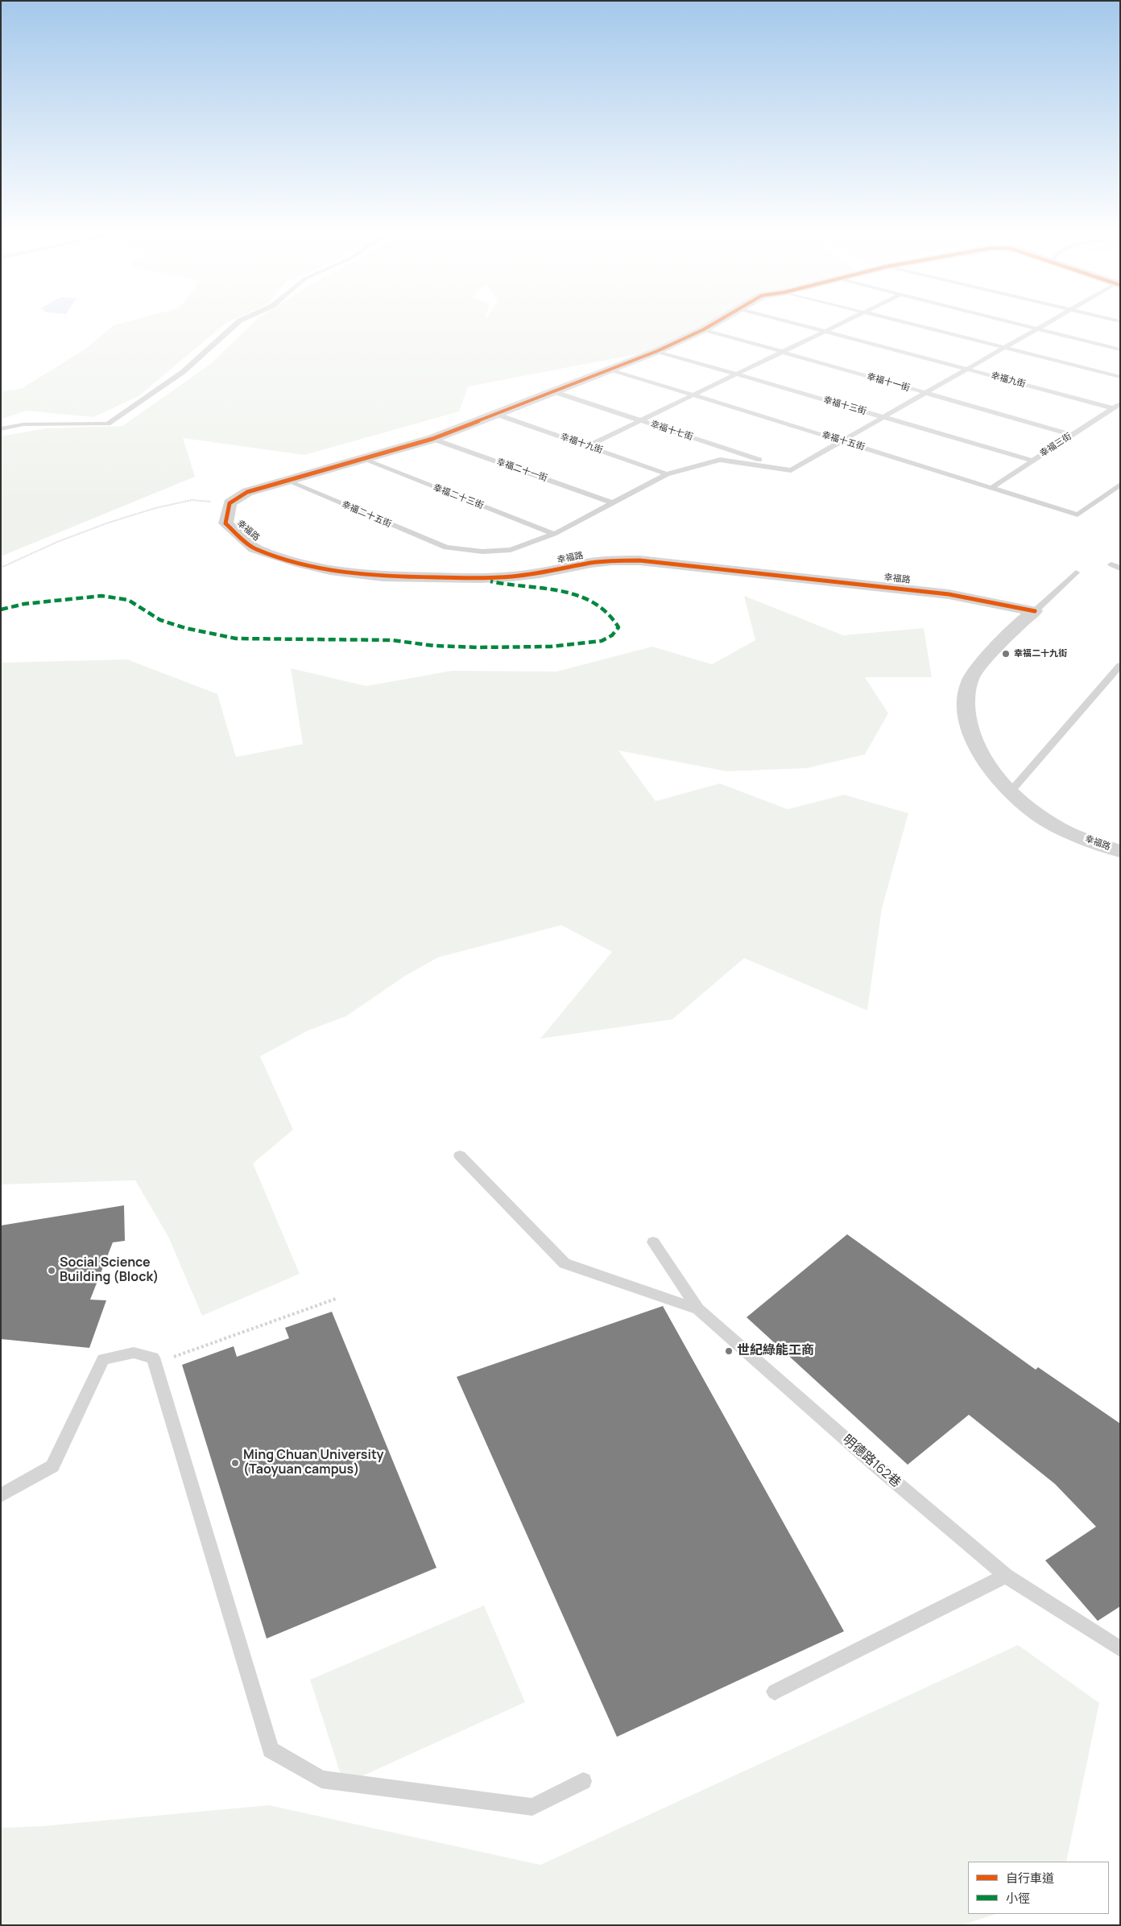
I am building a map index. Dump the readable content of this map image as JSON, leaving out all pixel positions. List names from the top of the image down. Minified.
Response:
{"streets":{"street":["幸福路"],"lane":["幸福九街","幸福十一街","幸福十三街","幸福十七街","幸福十五街","幸福十九街","幸福三街","幸福二十一街","幸福二十三街","幸福二十五街","明德路162巷"]},"crossings":[["幸福九街","幸福三街"],["幸福十一街","幸福三街"],["幸福十三街","幸福三街"],["幸福十七街","幸福二十五街"],["幸福十五街","幸福三街"],["幸福十九街","幸福二十五街"],["幸福二十一街","幸福二十五街"],["幸福二十三街","幸福二十五街"]],"places":["幸福二十九街","Social Science Building (Block)","世紀綠能工商","Ming Chuan University (Taoyuan campus)"],"legend":["自行車道","小徑"]}
